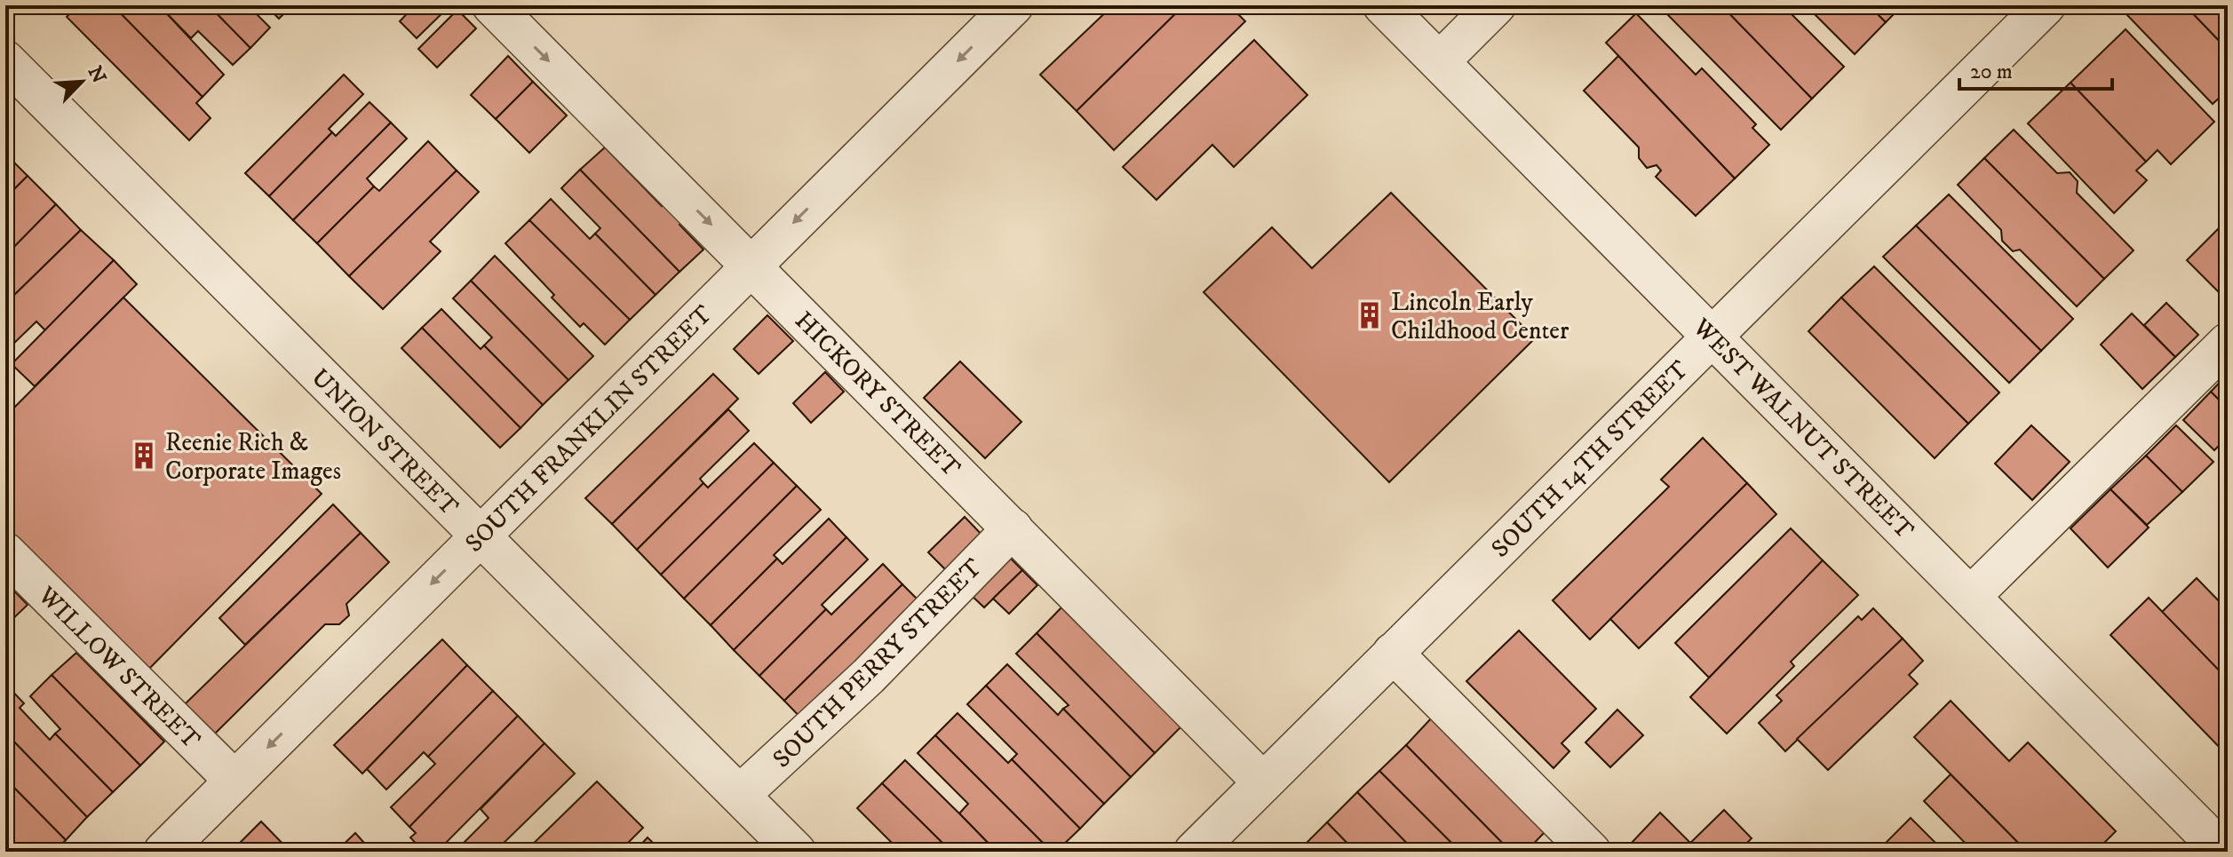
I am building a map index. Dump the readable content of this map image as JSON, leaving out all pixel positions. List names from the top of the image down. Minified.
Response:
{"streets":{"street":["HICKORY STREET","SOUTH FRANKLIN STREET","WEST WALNUT STREET","UNION STREET","SOUTH 14TH STREET","SOUTH PERRY STREET","WILLOW STREET"]},"crossings":[["HICKORY STREET","SOUTH FRANKLIN STREET"],["HICKORY STREET","SOUTH 14TH STREET"],["HICKORY STREET","SOUTH PERRY STREET"],["SOUTH FRANKLIN STREET","UNION STREET"],["SOUTH FRANKLIN STREET","WILLOW STREET"],["WEST WALNUT STREET","SOUTH 14TH STREET"],["UNION STREET","SOUTH PERRY STREET"]],"one_way":["SOUTH FRANKLIN STREET"],"places":{"building":["Lincoln Early Childhood Center","Reenie Rich & Corporate Images"]},"scale_bar":"20 m","north":"top right"}
